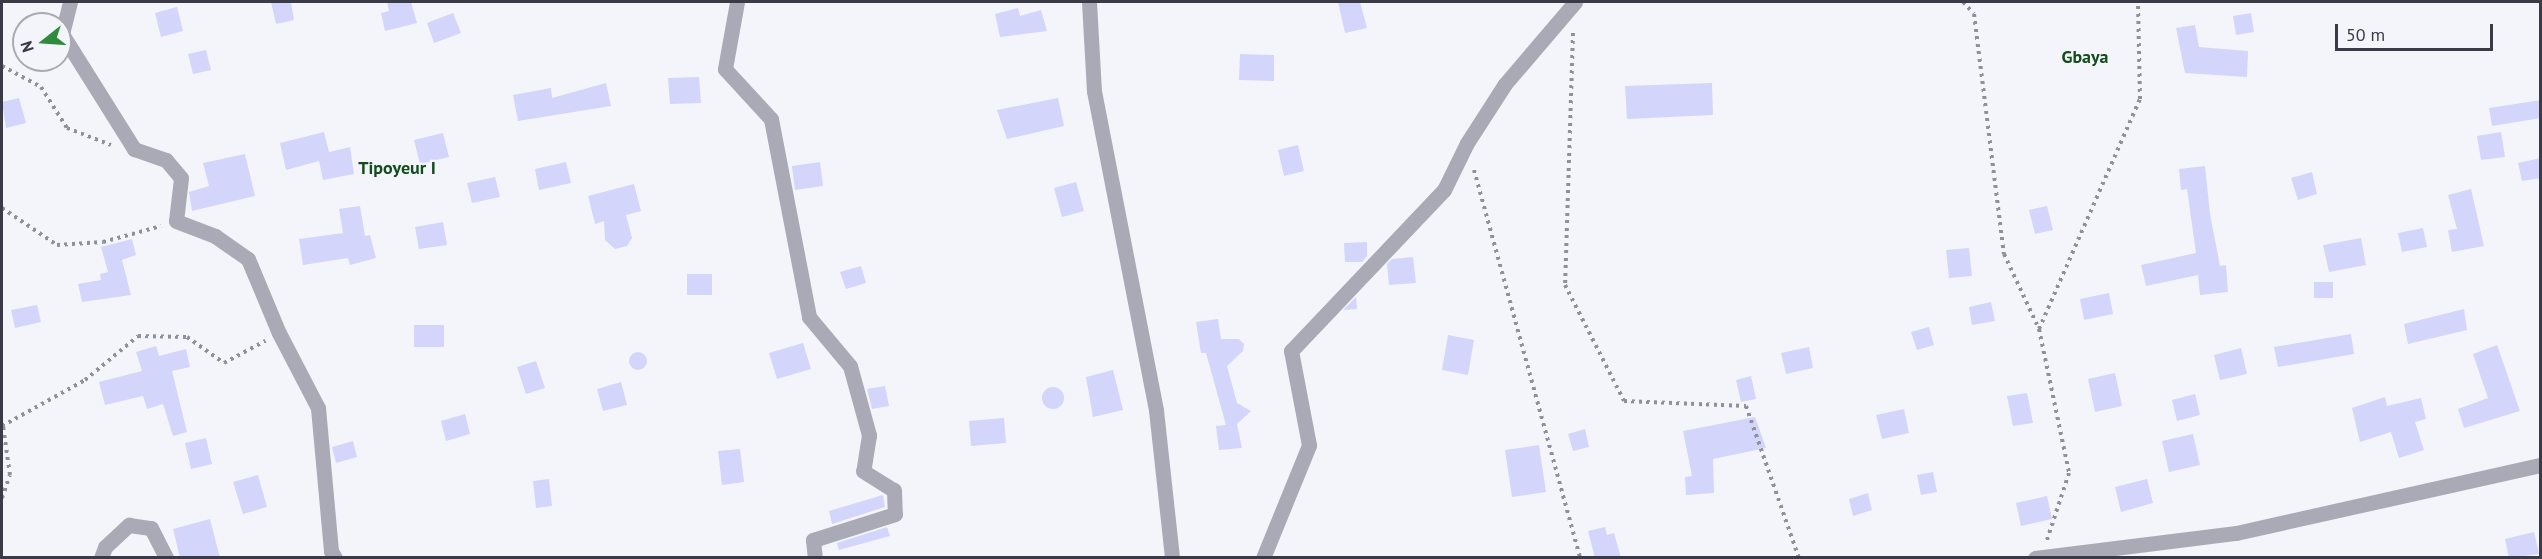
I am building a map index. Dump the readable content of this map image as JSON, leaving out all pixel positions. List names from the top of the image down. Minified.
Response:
{"districts":["Gbaya","Tipoyeur I"],"scale_bar":"50 m","north":"left"}
